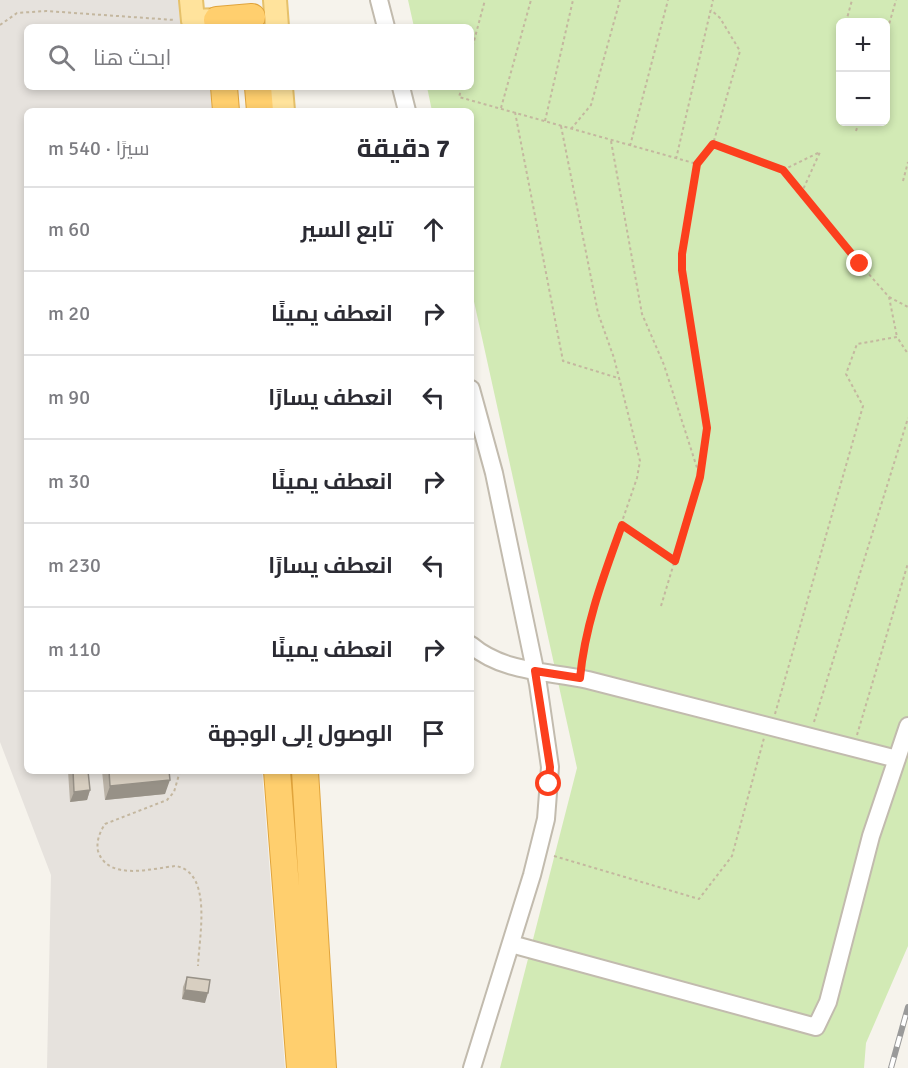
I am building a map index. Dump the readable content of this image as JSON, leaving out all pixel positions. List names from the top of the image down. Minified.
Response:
{"page":{"map_buttons":["+","−"],"search":"ابحث هنا","heading":["7 دقيقة","سيرًا · 540 m"],"list":[["تابع السير","60 m"],["انعطف يمينًا","20 m"],["انعطف يسارًا","90 m"],["انعطف يمينًا","30 m"],["انعطف يسارًا","230 m"],["انعطف يمينًا","110 m"],"الوصول إلى الوجهة"]}}
